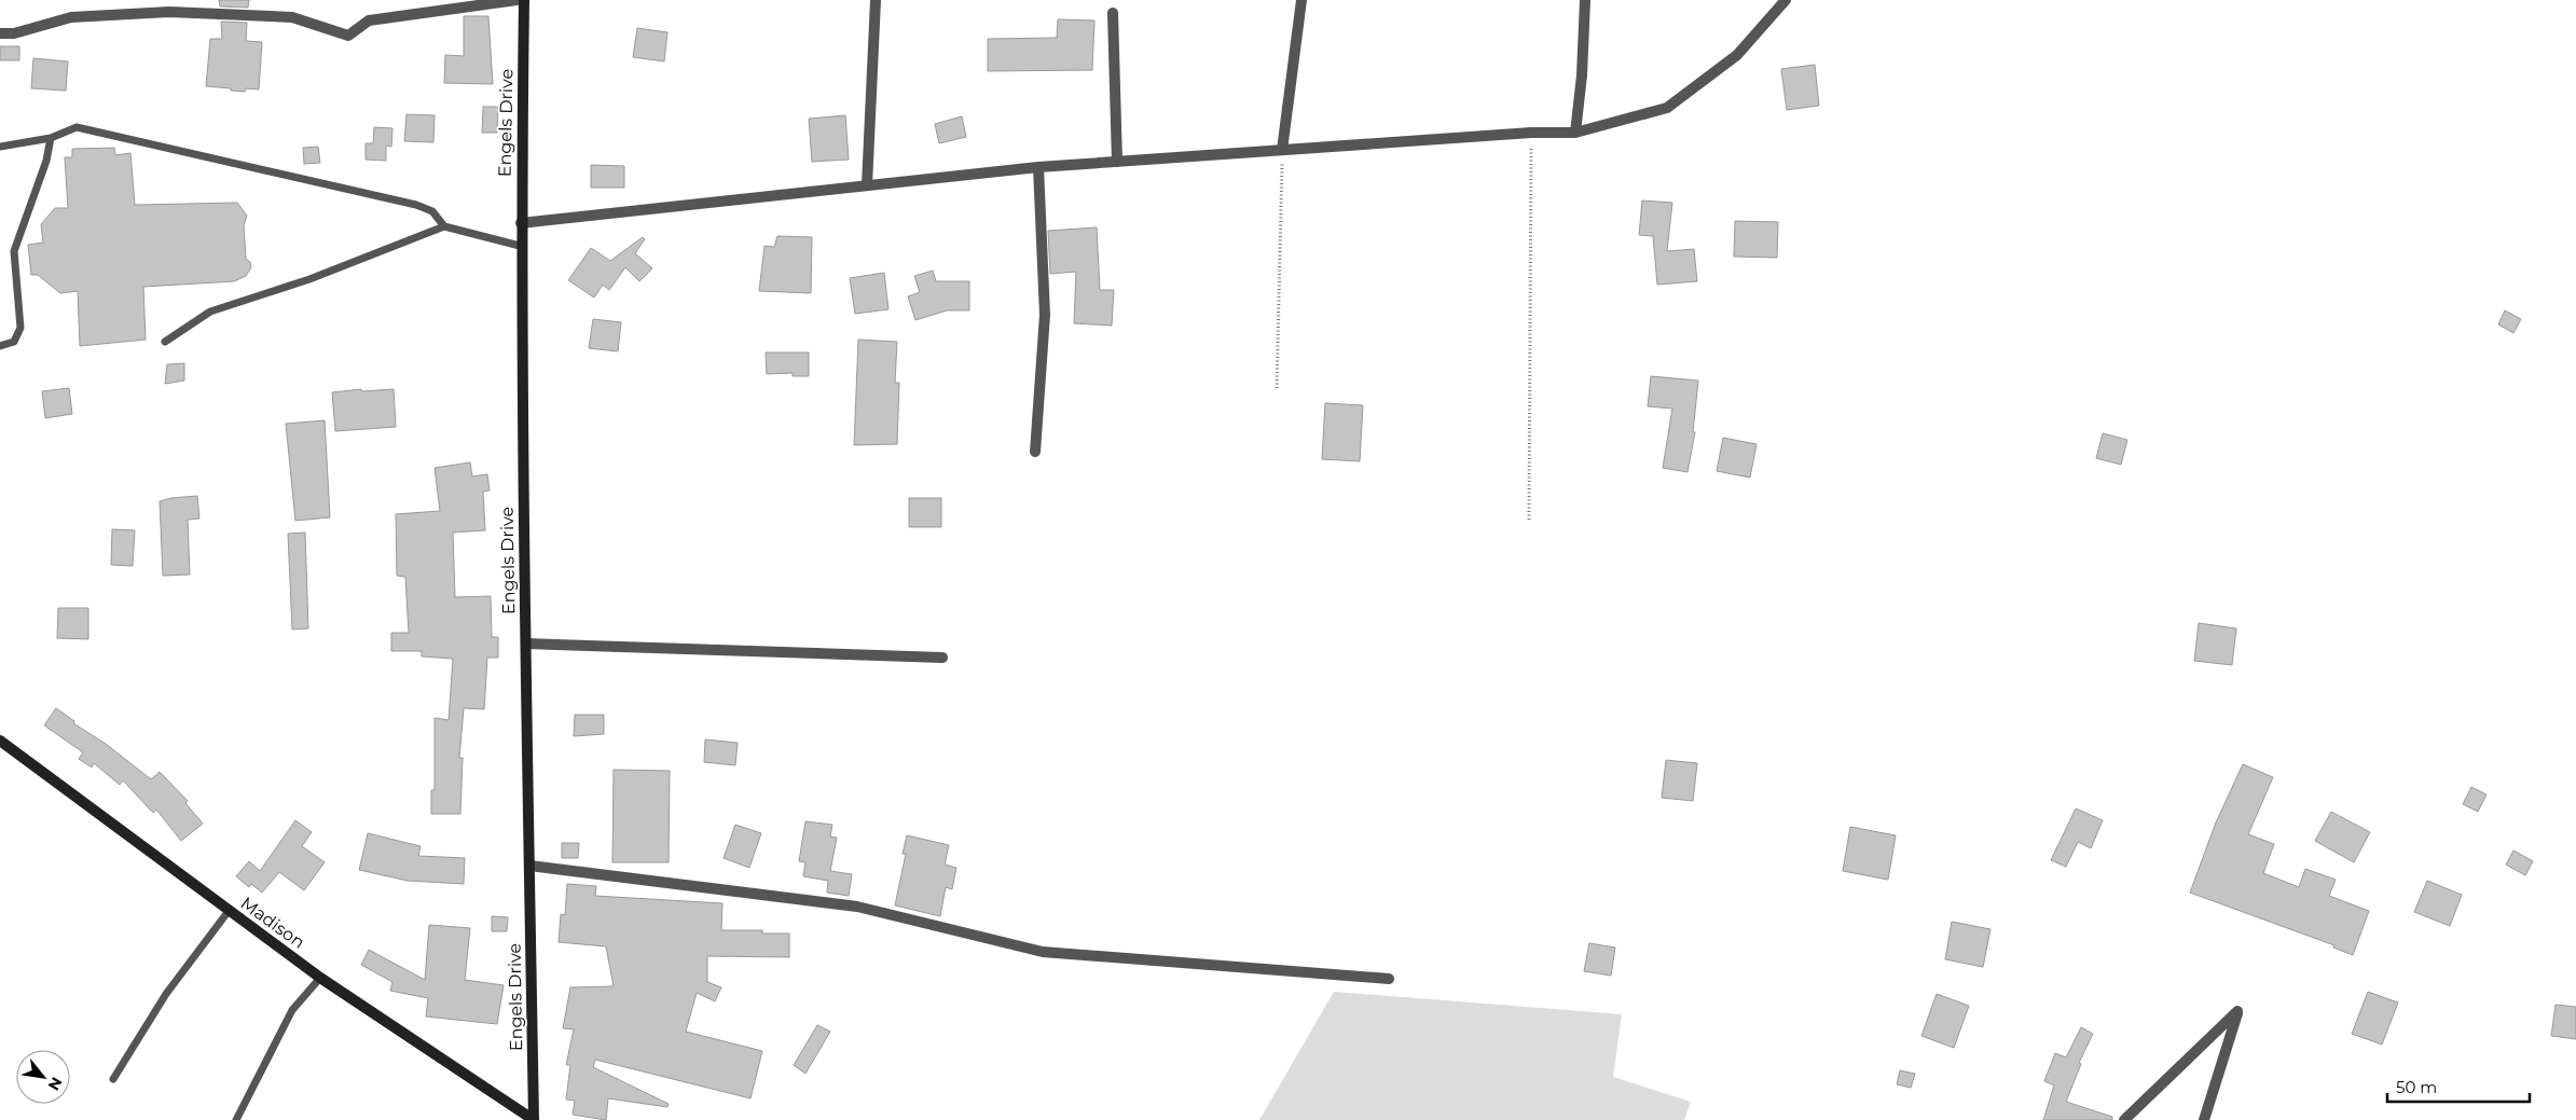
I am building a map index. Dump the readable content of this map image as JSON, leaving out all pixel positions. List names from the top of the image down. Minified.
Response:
{"streets":{"street":["Engels Drive","Madison"]},"crossings":[["Engels Drive","Madison"]],"scale_bar":"50 m","north":"bottom right"}
